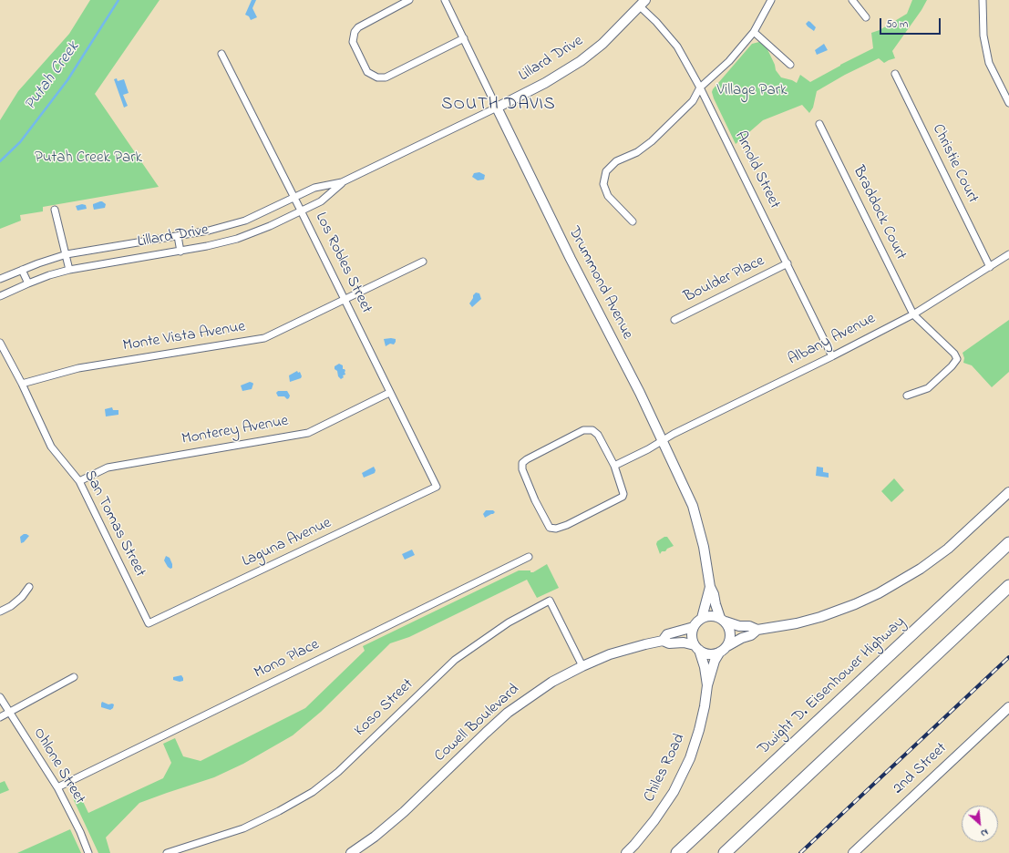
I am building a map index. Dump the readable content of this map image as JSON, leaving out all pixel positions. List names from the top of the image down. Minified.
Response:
{"streets":{"highway":["Dwight D. Eisenhower Highway"],"street":["Lillard Drive","Christie Court","Arnold Street","Braddock Court","Los Robles Street","Boulder Place","Drummond Avenue","Monte Vista Avenue","Albany Avenue","Monterey Avenue","San Tomas Street","Laguna Avenue","Mono Place","Koso Street","Cowell Boulevard","Ohlone Street","Chiles Road","2nd Street"]},"crossings":[["Lillard Drive","Arnold Street"],["Lillard Drive","Los Robles Street"],["Lillard Drive","Drummond Avenue"],["Christie Court","Albany Avenue"],["Arnold Street","Boulder Place"],["Arnold Street","Albany Avenue"],["Braddock Court","Albany Avenue"],["Los Robles Street","Monte Vista Avenue"],["Los Robles Street","Monterey Avenue"],["Los Robles Street","Laguna Avenue"],["Drummond Avenue","Albany Avenue"],["Drummond Avenue","Cowell Boulevard"],["Monte Vista Avenue","San Tomas Street"],["Monterey Avenue","San Tomas Street"],["San Tomas Street","Laguna Avenue"],["Mono Place","Ohlone Street"],["Koso Street","Cowell Boulevard"]],"districts":["SOUTH DAVIS"],"water":["Putah Creek"],"parks":["Village Park","Putah Creek Park"],"scale_bar":"50 m","north":"bottom right"}
